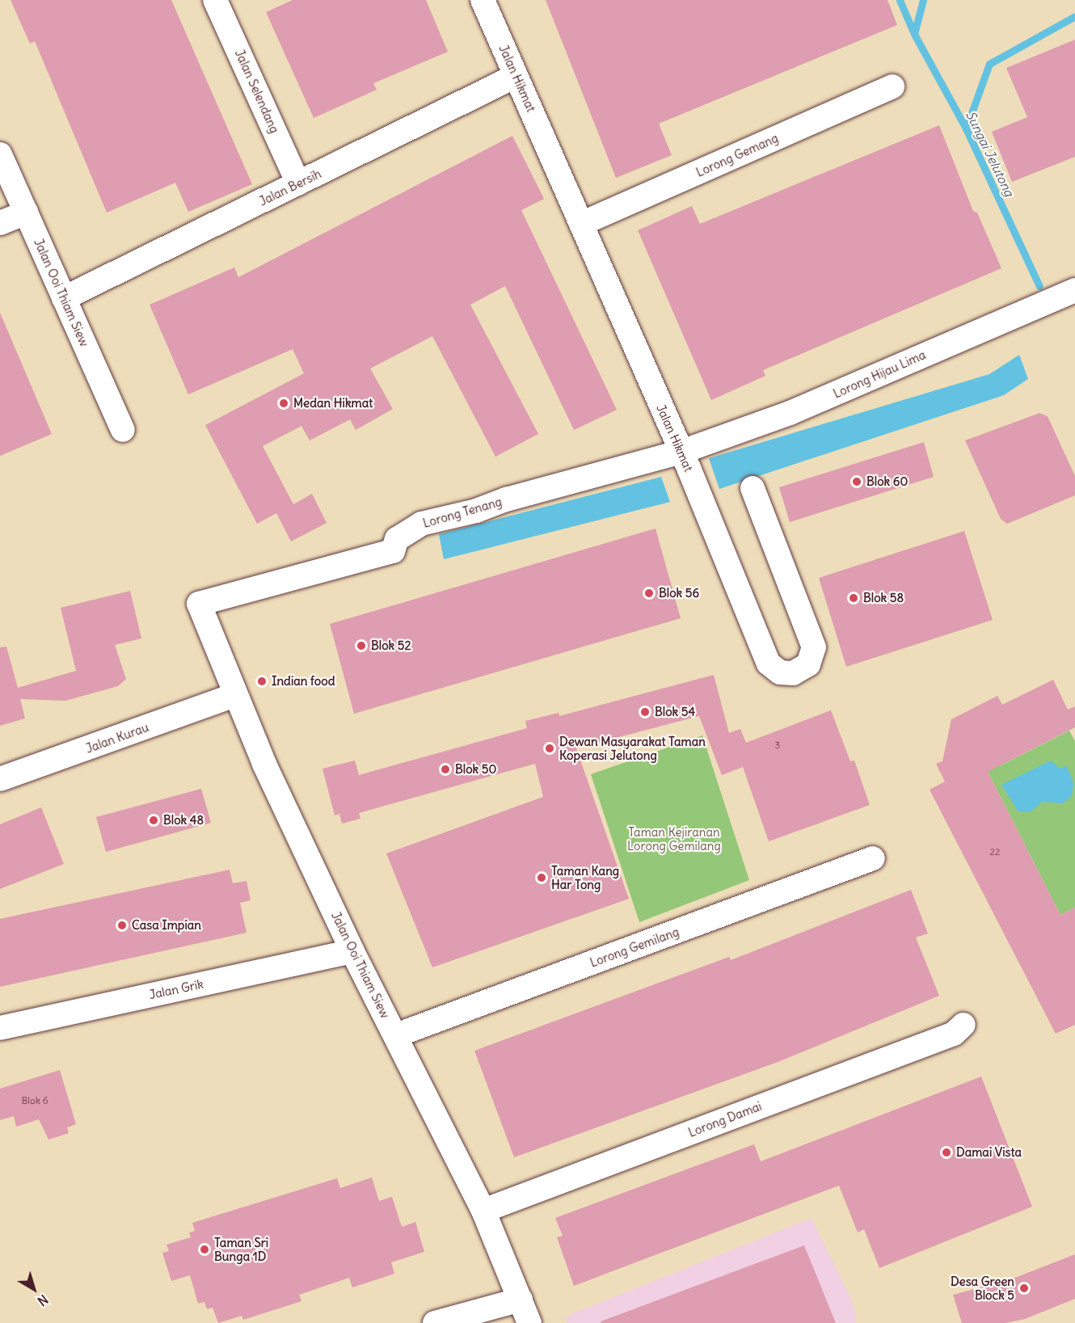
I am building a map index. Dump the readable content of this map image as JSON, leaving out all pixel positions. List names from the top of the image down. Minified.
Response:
{"streets":{"street":["Jalan Hikmat","Jalan Selendang","Lorong Gemang","Jalan Bersih","Jalan Ooi Thiam Siew","Lorong Hijau Lima","Lorong Tenang","Jalan Kurau","Lorong Gemilang","Jalan Grik","Lorong Damai"]},"crossings":[["Jalan Hikmat","Lorong Gemang"],["Jalan Hikmat","Jalan Bersih"],["Jalan Hikmat","Lorong Hijau Lima"],["Jalan Hikmat","Lorong Tenang"],["Jalan Selendang","Jalan Bersih"],["Jalan Bersih","Jalan Ooi Thiam Siew"],["Jalan Ooi Thiam Siew","Lorong Tenang"],["Jalan Ooi Thiam Siew","Jalan Kurau"],["Jalan Ooi Thiam Siew","Lorong Gemilang"],["Jalan Ooi Thiam Siew","Jalan Grik"],["Jalan Ooi Thiam Siew","Lorong Damai"],["Lorong Hijau Lima","Lorong Tenang"]],"water":["Sungai Jelutong"],"parks":["Taman Kejiranan Lorong Gemilang"],"places":["Medan Hikmat","Blok 60","Blok 56","Blok 58","Blok 52","Indian food","Blok 54","Dewan Masyarakat Taman Koperasi Jelutong","Blok 50","Blok 48","Taman Kang Har Tong","Casa Impian","Damai Vista","Taman Sri Bunga 1D","Desa Green Block 5"],"house_numbers":["3","22","Blok 6"],"north":"bottom right"}
